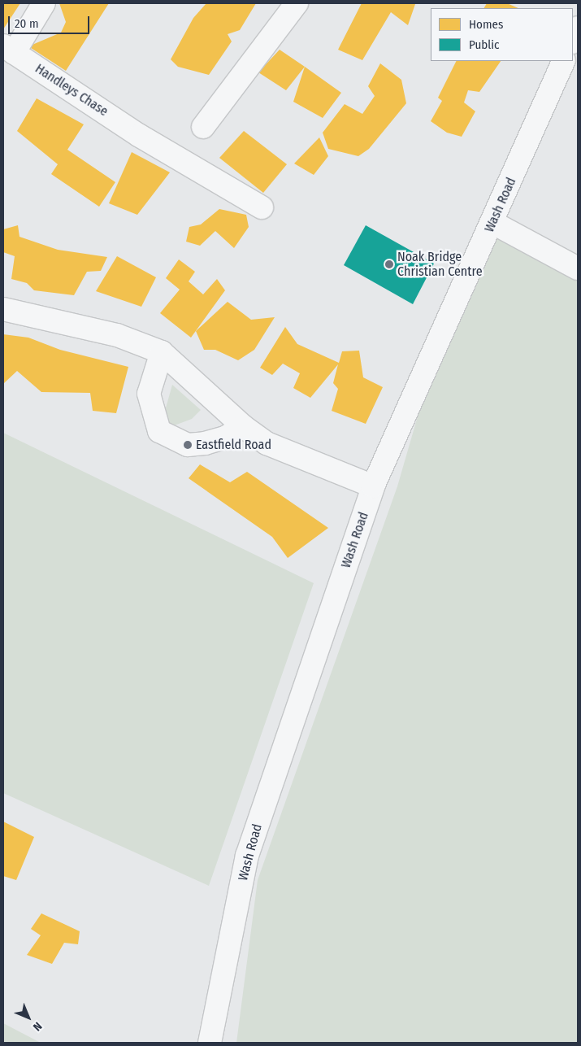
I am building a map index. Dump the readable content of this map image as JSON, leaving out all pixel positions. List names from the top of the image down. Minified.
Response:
{"streets":{"street":["Handleys Chase","Wash Road"]},"places":["Noak Bridge Christian Centre","Eastfield Road"],"legend":["Homes","Public"],"scale_bar":"20 m","north":"bottom right"}
